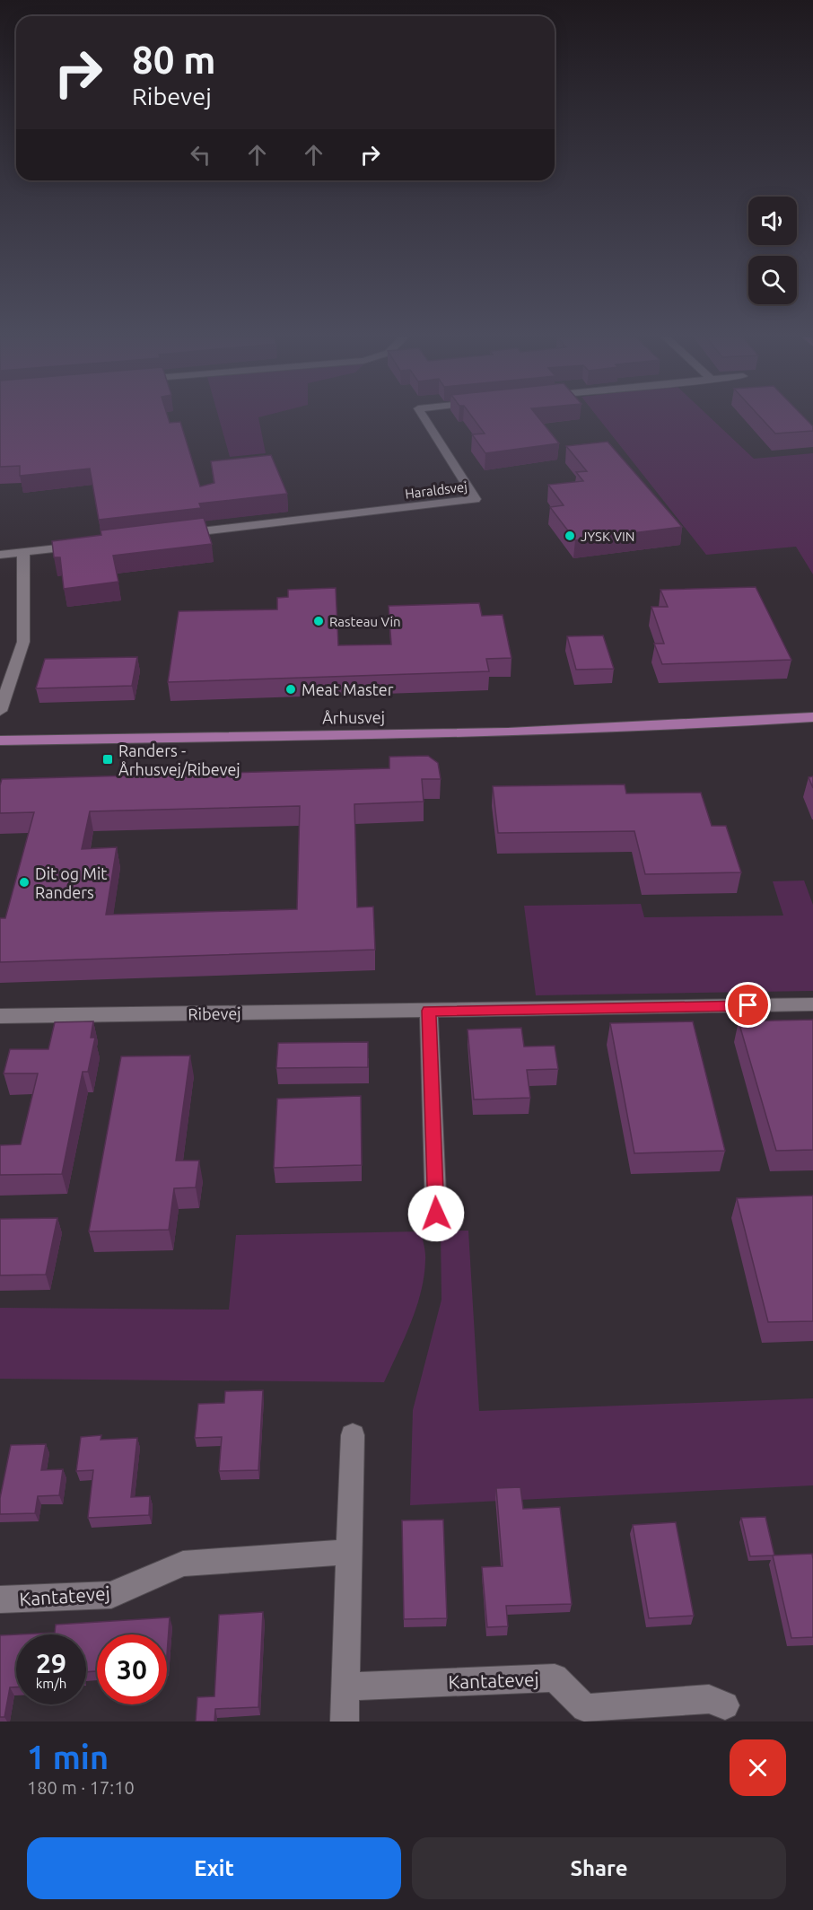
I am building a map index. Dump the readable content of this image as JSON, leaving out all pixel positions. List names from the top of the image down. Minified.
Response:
{"streets":{"main road":["Århusvej"],"street":["Haraldsvej","Ribevej","Kantatevej"]},"places":{"other":["JYSK VIN","Rasteau Vin","Meat Master","Dit og Mit Randers"],"transit":["Randers - Århusvej/Ribevej"]},"page":{"turn":["80 m","Ribevej"],"speed":"29 km/h","limit":"30","heading":["1 min","180 m · 17:10"],"buttons":["Exit","Share"]}}
